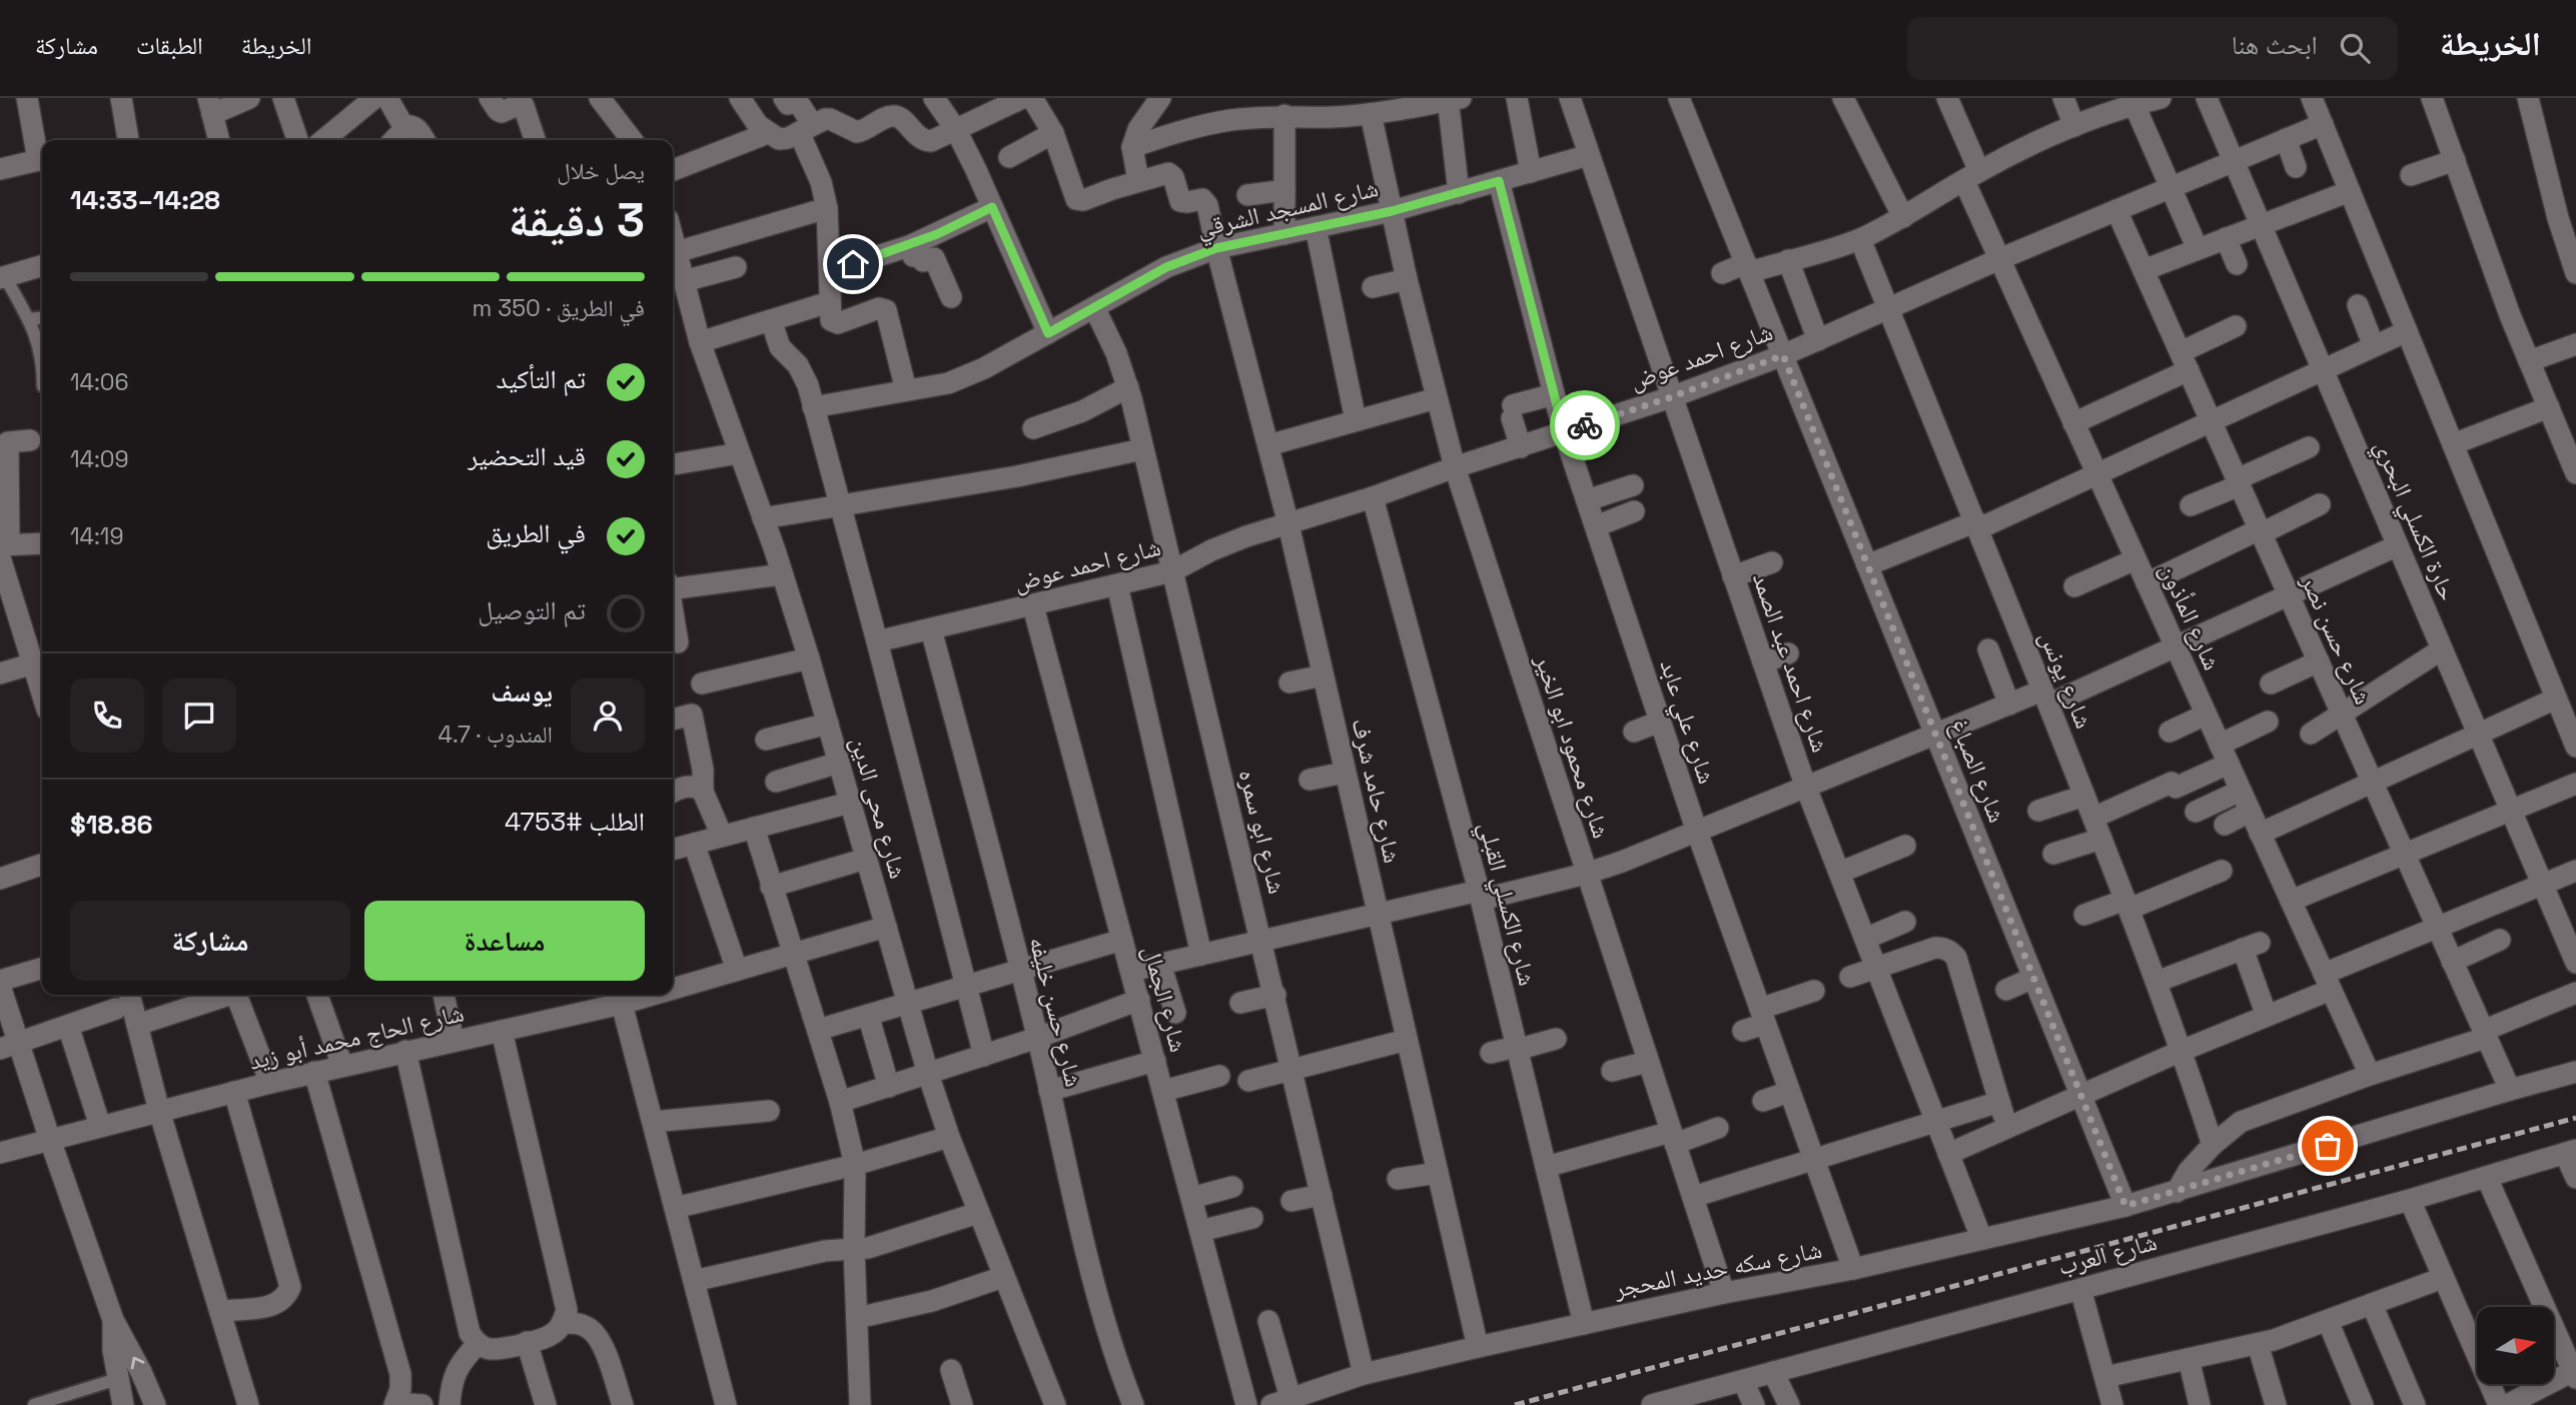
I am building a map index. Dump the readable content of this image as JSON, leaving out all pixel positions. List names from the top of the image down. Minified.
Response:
{"streets":{"street":["شارع المسجد الشرقي","شارع احمد عوض","حارة الكسلي البحري","شارع المأذون","شارع حسن نصر","شارع احمد عبد الصمد","شارع يونس","شارع علي عابد","شارع محمود ابو الخير","شارع الصباغ","شارع حامد شرف","شارع محى الدين","شارع ابو سمره","شارع الكسلي القبلي","شارع الجمال","شارع حسن خليفه","شارع الحاج محمد أبو زيد","شارع العرب","شارع سكه حديد المحجر"]},"crossings":[["شارع المسجد الشرقي","شارع احمد عبد الصمد"],["شارع المسجد الشرقي","شارع علي عابد"],["شارع المسجد الشرقي","شارع محمود ابو الخير"],["شارع المسجد الشرقي","شارع حامد شرف"],["شارع المسجد الشرقي","شارع ابو سمره"],["شارع احمد عوض","حارة الكسلي البحري"],["شارع احمد عوض","شارع المأذون"],["شارع احمد عوض","شارع حسن نصر"],["شارع احمد عوض","شارع احمد عبد الصمد"],["شارع احمد عوض","شارع يونس"],["شارع احمد عوض","شارع علي عابد"],["شارع احمد عوض","شارع محمود ابو الخير"],["شارع احمد عوض","شارع الصباغ"],["شارع احمد عوض","شارع حامد شرف"],["شارع احمد عوض","شارع ابو سمره"],["شارع احمد عوض","شارع الكسلي القبلي"],["شارع احمد عوض","شارع الجمال"],["شارع احمد عوض","شارع حسن خليفه"],["شارع حسن نصر","شارع سكه حديد المحجر"],["شارع احمد عبد الصمد","شارع سكه حديد المحجر"],["شارع علي عابد","شارع سكه حديد المحجر"],["شارع محمود ابو الخير","شارع سكه حديد المحجر"],["شارع الصباغ","شارع سكه حديد المحجر"],["شارع حامد شرف","شارع سكه حديد المحجر"],["شارع محى الدين","شارع الحاج محمد أبو زيد"],["شارع ابو سمره","شارع سكه حديد المحجر"],["شارع الكسلي القبلي","شارع سكه حديد المحجر"]],"north":"right","page":{"header":"الخريطة","search":"ابحث هنا","nav":["الخريطة","الطبقات","مشاركة"],"heading":["3 دقيقة","يصل خلال","14:28–14:33"],"panel":["يوسف","المندوب · 4.7","الطلب #4753","$18.86"],"bar":"في الطريق · 350 m","list":[["تم التأكيد","14:06"],["قيد التحضير","14:09"],["في الطريق","14:19"],"تم التوصيل"],"buttons":["مساعدة","مشاركة"]}}
